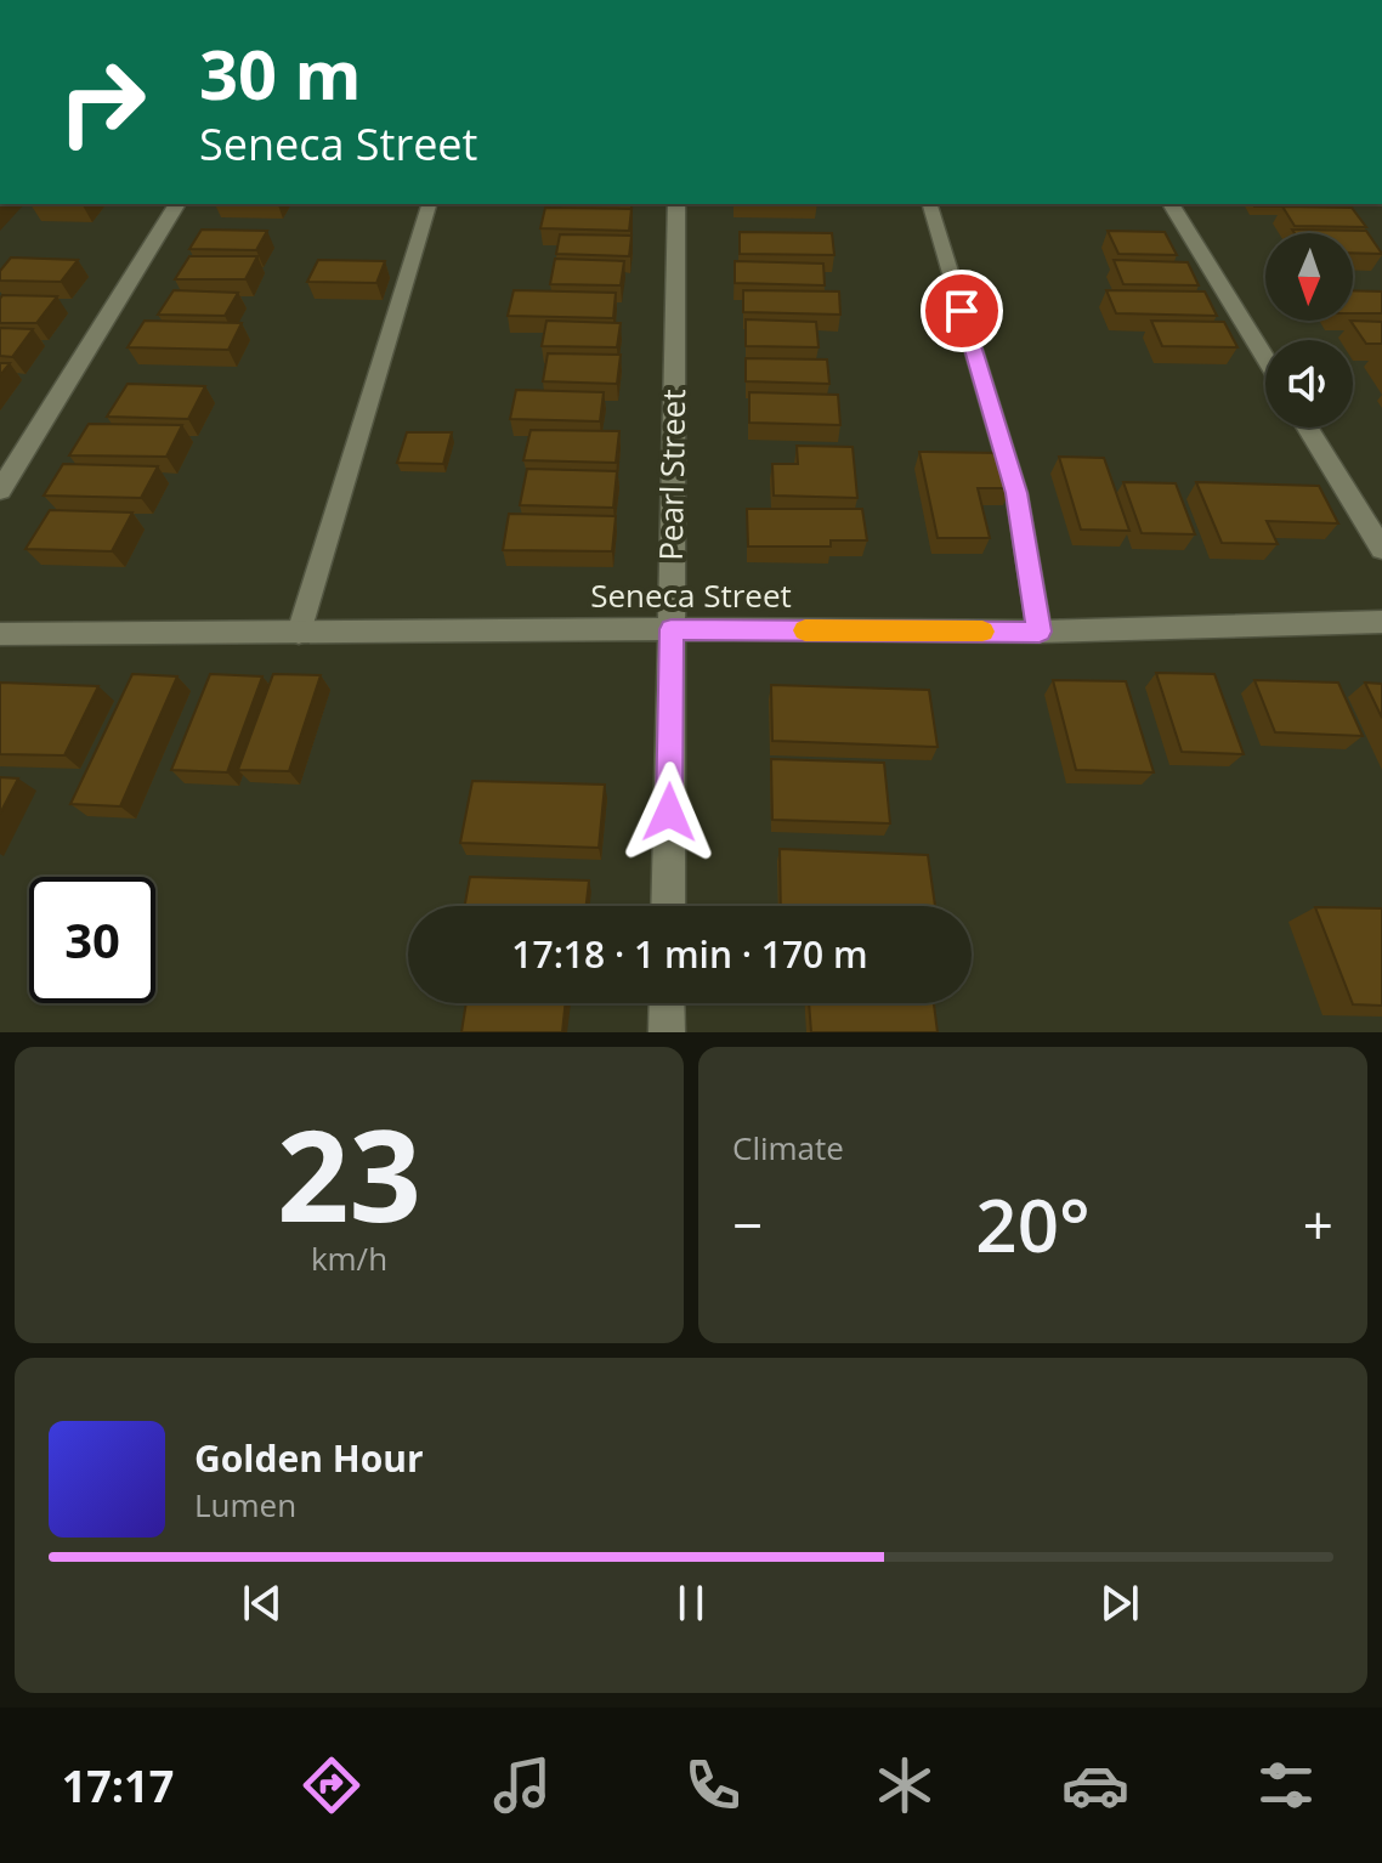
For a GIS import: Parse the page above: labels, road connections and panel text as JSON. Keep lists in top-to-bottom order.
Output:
{
  "streets": {
    "street": ["Pearl Street", "Seneca Street"]
  },
  "crossings": [
    ["Pearl Street", "Seneca Street"]
  ],
  "north": "bottom",
  "page": {
    "turn": ["30 m", "Seneca Street"],
    "limit": "30",
    "trip": "17:18 · 1 min · 170 m",
    "tile": [
      ["23", "km/h"],
      "Climate"
    ],
    "heat": ["−", "20°", "+"],
    "song": ["Golden Hour", "Lumen"],
    "tabs": "17:17"
  }
}
